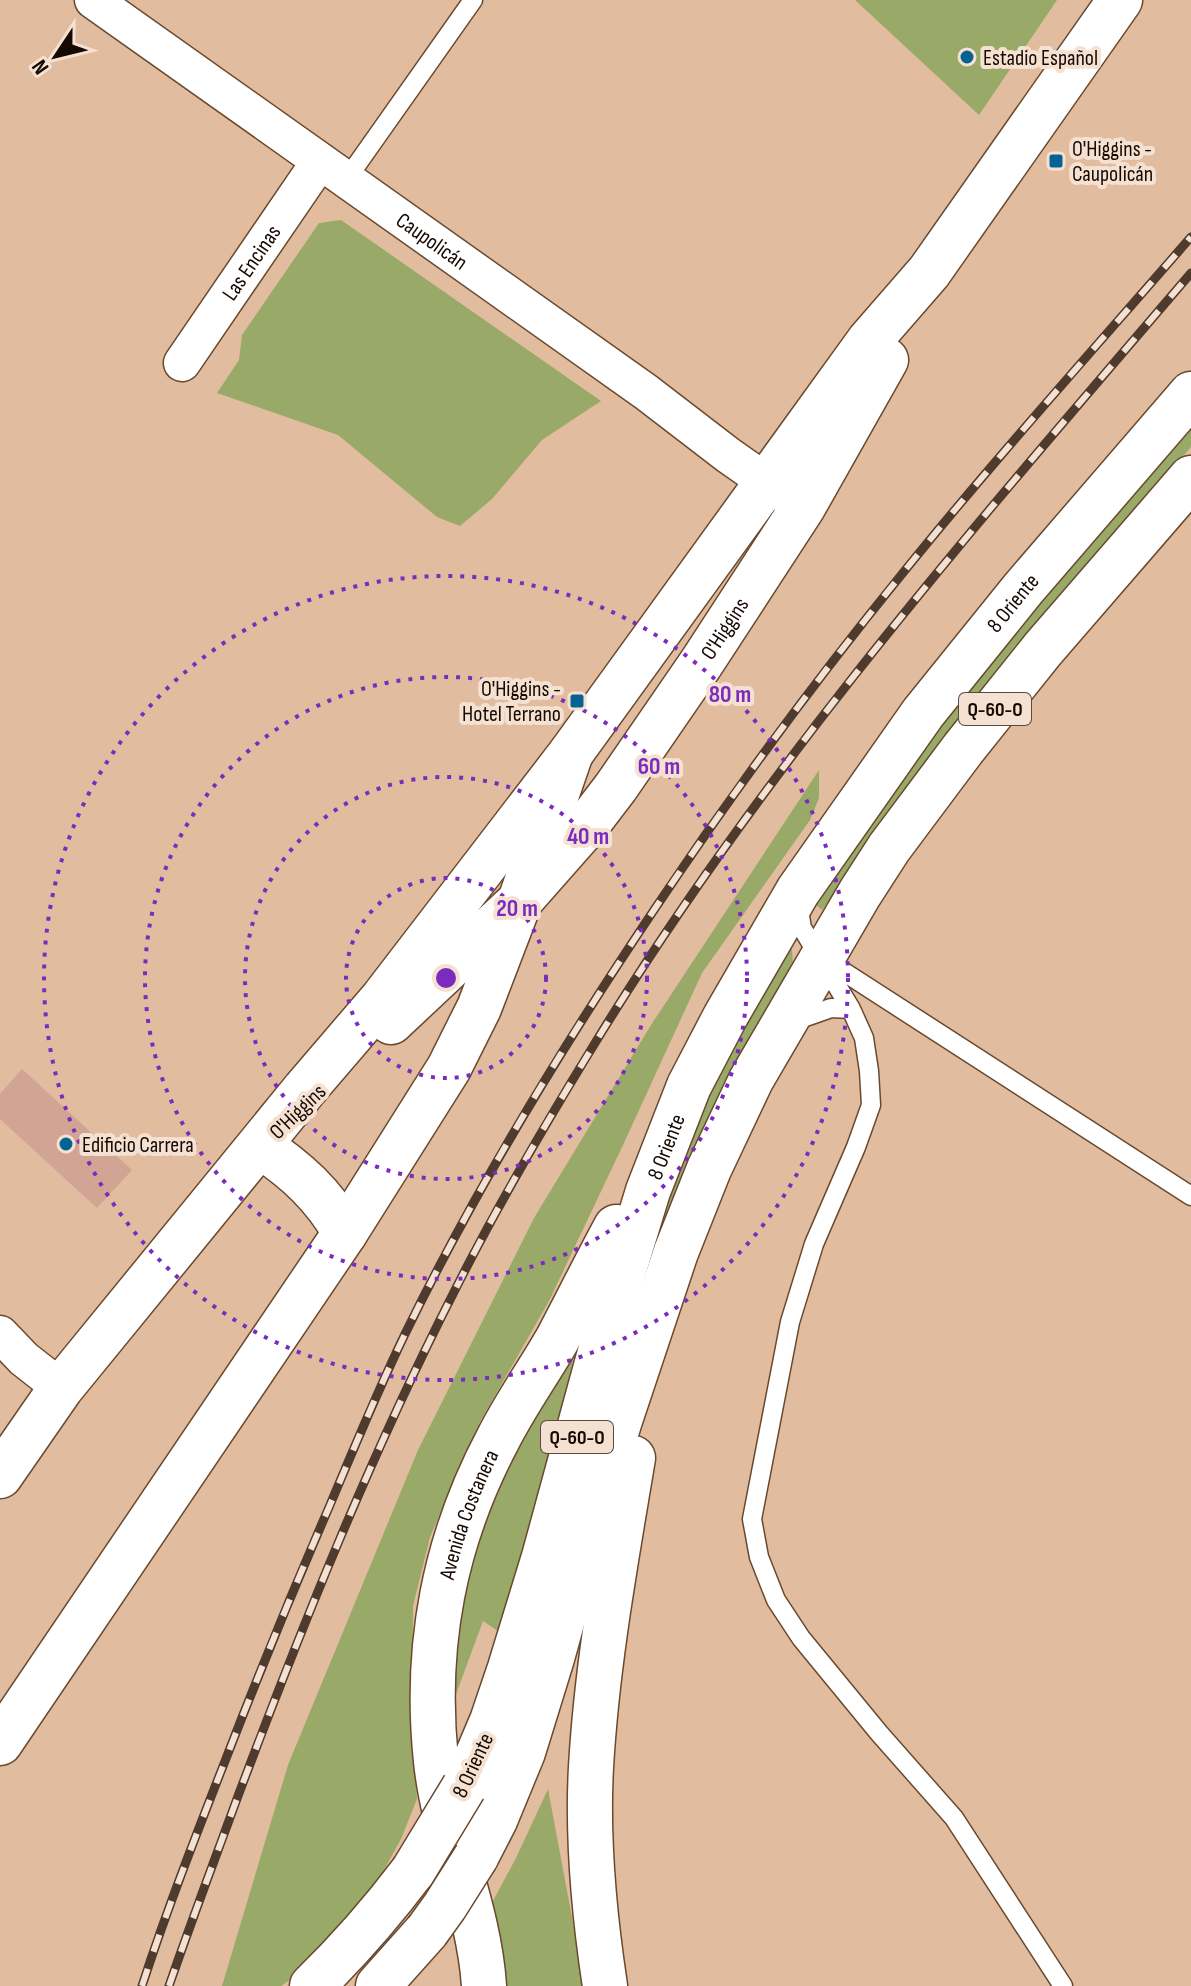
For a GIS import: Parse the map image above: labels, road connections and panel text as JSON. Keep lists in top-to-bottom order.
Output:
{
  "streets": {
    "main road": [
      "8 Oriente",
      "O'Higgins",
      "Q-60-O",
      "Avenida Costanera"
    ],
    "street": ["Caupolicán", "Las Encinas"]
  },
  "crossings": [
    ["Caupolicán", "Las Encinas"],
    ["Caupolicán", "O'Higgins"],
    ["8 Oriente", "Avenida Costanera"]
  ],
  "places": {
    "other": ["Estadio Español", "Edificio Carrera"],
    "transit": ["O'Higgins - Caupolicán", "O'Higgins - Hotel Terrano"]
  },
  "north": "bottom left",
  "rings": [
    "80 m",
    "60 m",
    "40 m",
    "20 m"
  ]
}
